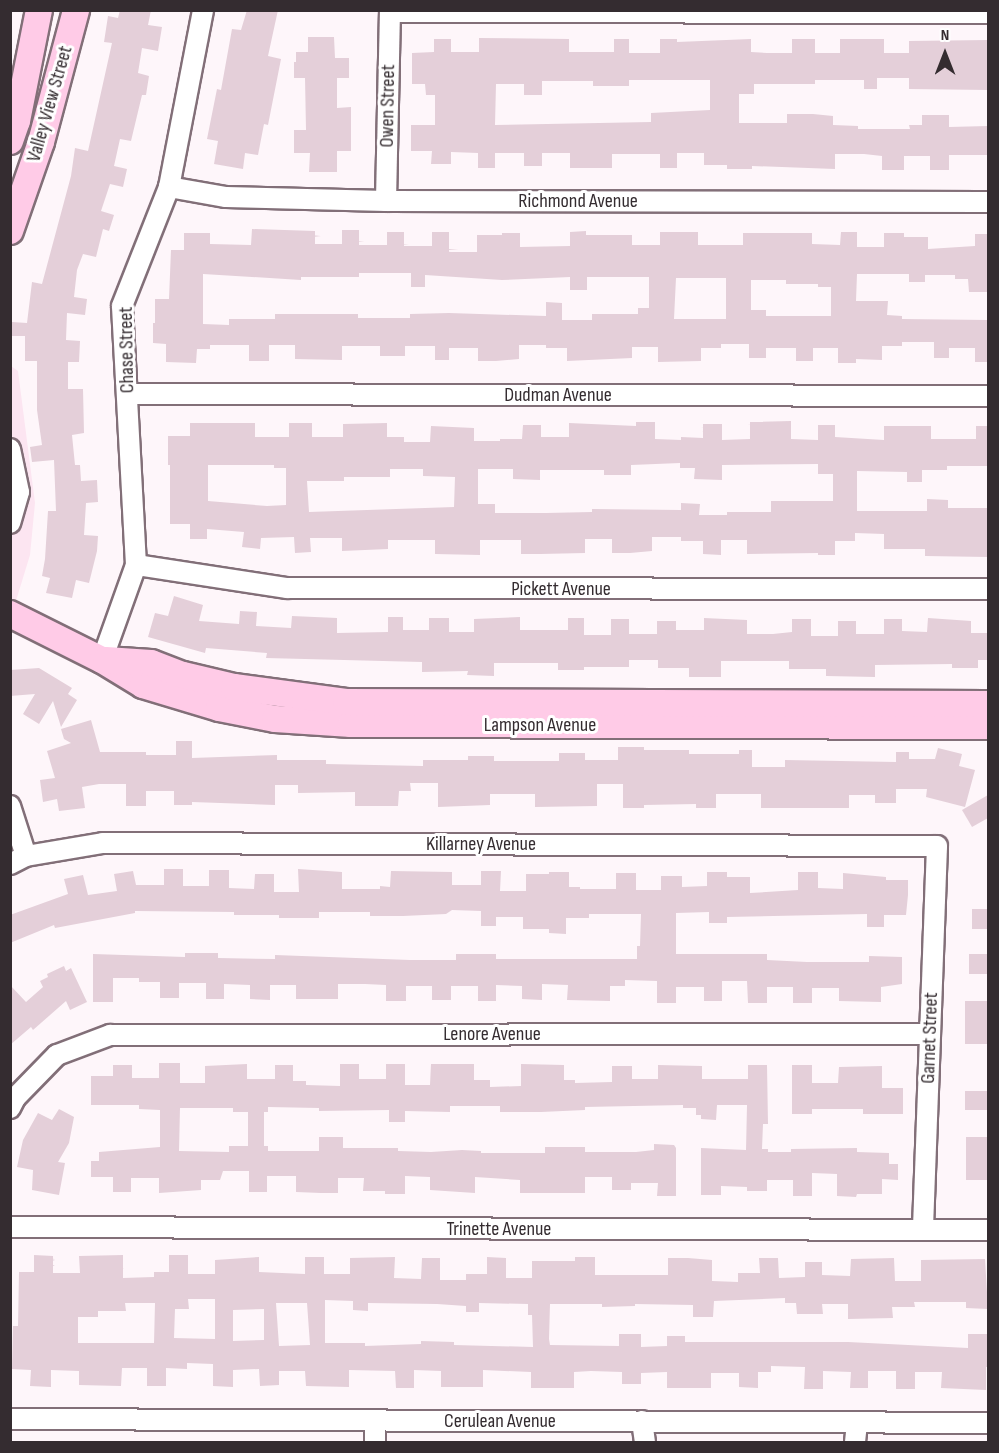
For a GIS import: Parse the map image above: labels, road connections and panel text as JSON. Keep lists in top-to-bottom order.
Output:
{
  "streets": {
    "main road": ["Valley View Street", "Lampson Avenue"],
    "street": [
      "Owen Street",
      "Richmond Avenue",
      "Chase Street",
      "Dudman Avenue",
      "Pickett Avenue",
      "Killarney Avenue",
      "Lenore Avenue",
      "Garnet Street",
      "Trinette Avenue",
      "Cerulean Avenue"
    ]
  },
  "crossings": [
    ["Owen Street", "Richmond Avenue"],
    ["Richmond Avenue", "Chase Street"],
    ["Chase Street", "Dudman Avenue"],
    ["Chase Street", "Pickett Avenue"],
    ["Chase Street", "Lampson Avenue"],
    ["Killarney Avenue", "Garnet Street"],
    ["Lenore Avenue", "Garnet Street"],
    ["Garnet Street", "Trinette Avenue"]
  ],
  "north": "top"
}
